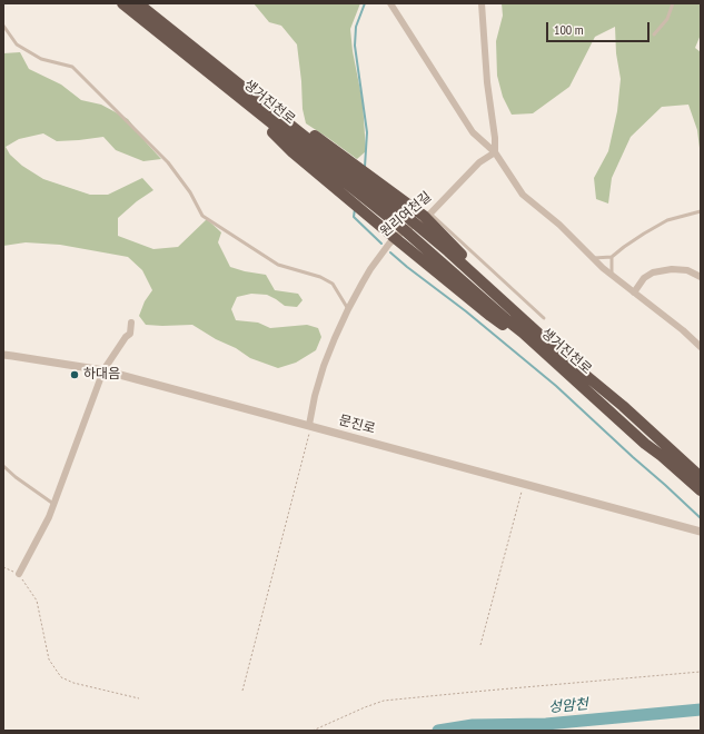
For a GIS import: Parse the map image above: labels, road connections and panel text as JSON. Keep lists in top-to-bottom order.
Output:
{
  "streets": {
    "highway": ["생거진천로"],
    "street": ["원리여천길", "문진로"]
  },
  "crossings": [
    ["원리여천길", "문진로"]
  ],
  "water": ["성암천"],
  "places": ["하대음"],
  "scale_bar": "100 m"
}
